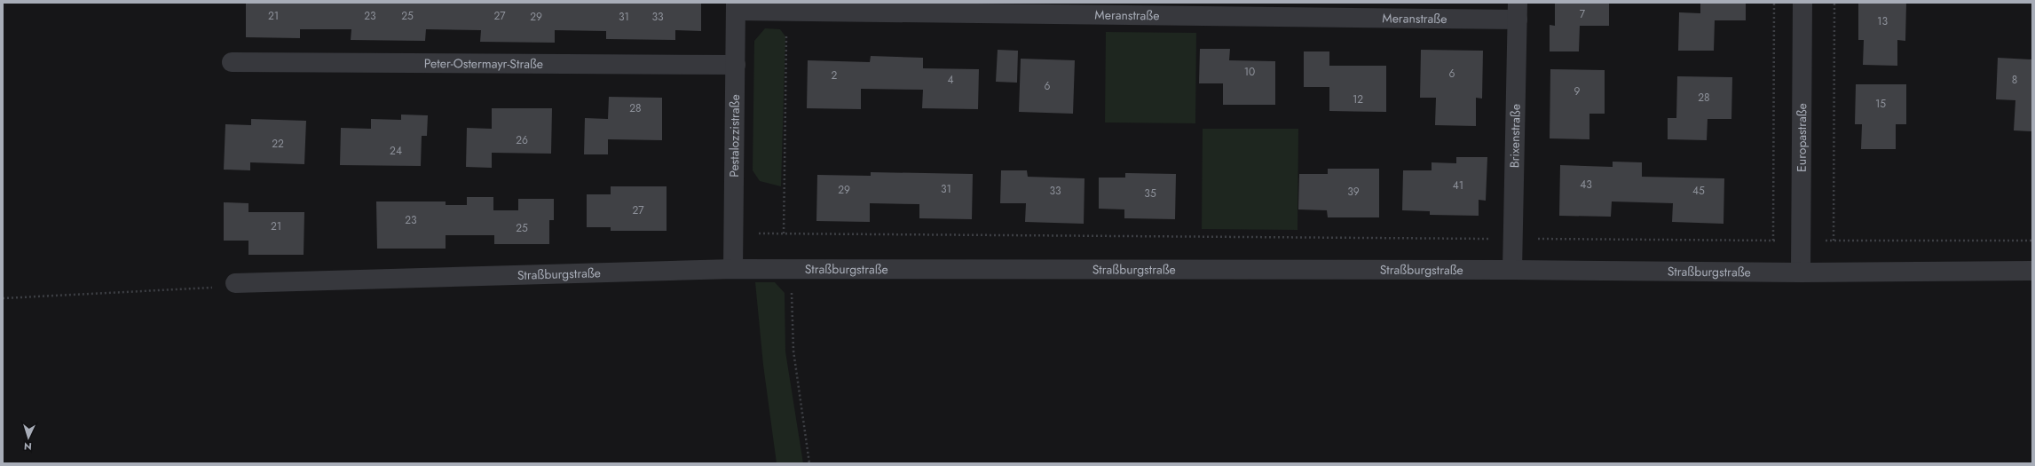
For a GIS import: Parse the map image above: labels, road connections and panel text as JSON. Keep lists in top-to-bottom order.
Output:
{
  "streets": {
    "street": [
      "Meranstraße",
      "Peter-Ostermayr-Straße",
      "Pestalozzistraße",
      "Brixenstraße",
      "Europastraße",
      "Straßburgstraße"
    ]
  },
  "crossings": [
    ["Meranstraße", "Pestalozzistraße"],
    ["Meranstraße", "Brixenstraße"],
    ["Peter-Ostermayr-Straße", "Pestalozzistraße"],
    ["Pestalozzistraße", "Straßburgstraße"],
    ["Brixenstraße", "Straßburgstraße"],
    ["Europastraße", "Straßburgstraße"]
  ],
  "house_numbers": [
    "7",
    "21",
    "23",
    "25",
    "27",
    "29",
    "31",
    "33",
    "13",
    "10",
    "6",
    "2",
    "4",
    "8",
    "6",
    "9",
    "28",
    "12",
    "15",
    "28",
    "26",
    "22",
    "24",
    "43",
    "41",
    "31",
    "29",
    "33",
    "45",
    "39",
    "35",
    "27",
    "23",
    "21",
    "25"
  ],
  "north": "bottom"
}
